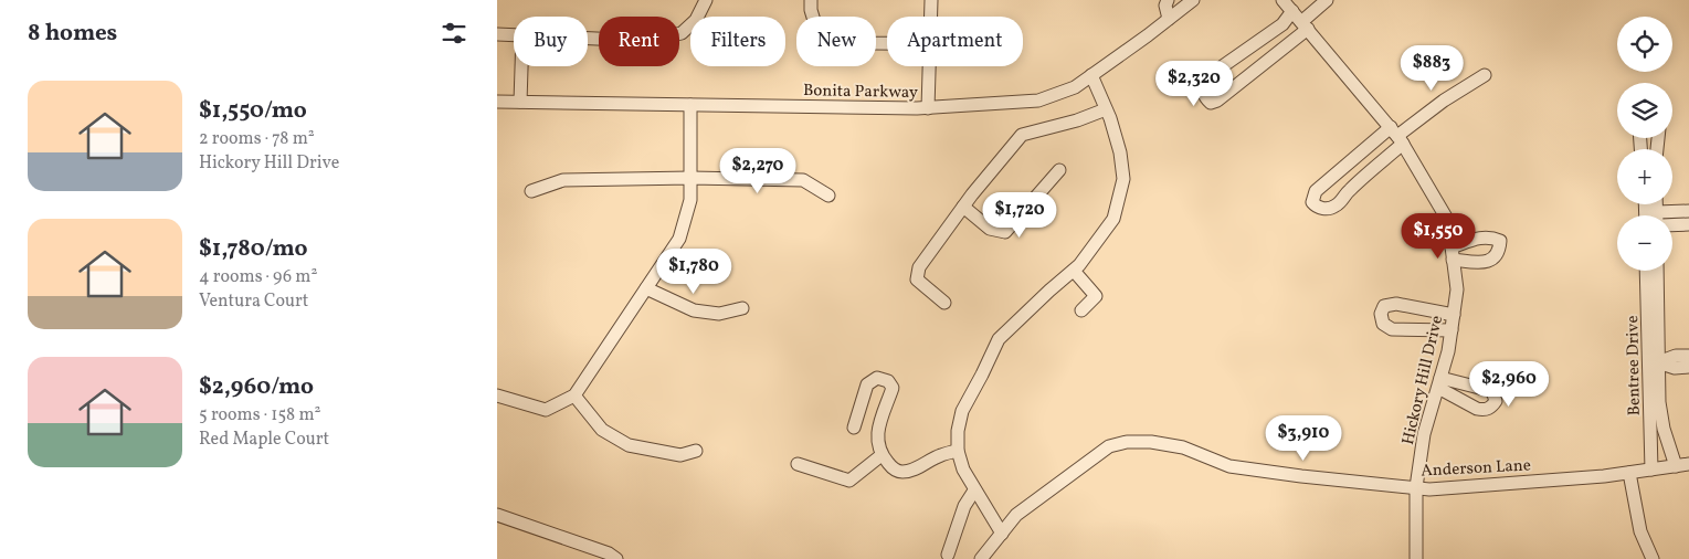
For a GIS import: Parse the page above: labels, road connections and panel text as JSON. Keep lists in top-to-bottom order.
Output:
{
  "streets": {
    "street": [
      "Bonita Parkway",
      "Bentree Drive",
      "Hickory Hill Drive",
      "Anderson Lane"
    ]
  },
  "crossings": [
    ["Bentree Drive", "Anderson Lane"],
    ["Hickory Hill Drive", "Anderson Lane"]
  ],
  "page": {
    "heading": "8 homes",
    "map_buttons": ["+", "−"],
    "chip": [
      "Buy",
      "Rent",
      "Filters",
      "New",
      "Apartment"
    ],
    "price": [
      "$883",
      "$2,320",
      "$2,270",
      "$1,720",
      "$1,550",
      "$1,780",
      "$2,960",
      "$3,910"
    ],
    "list": [
      {
        "name": "$1,550/mo",
        "note": "2 rooms · 78 m² · Hickory Hill Drive"
      },
      {
        "name": "$1,780/mo",
        "note": "4 rooms · 96 m² · Ventura Court"
      },
      {
        "name": "$2,960/mo",
        "note": "5 rooms · 158 m² · Red Maple Court"
      }
    ]
  }
}
